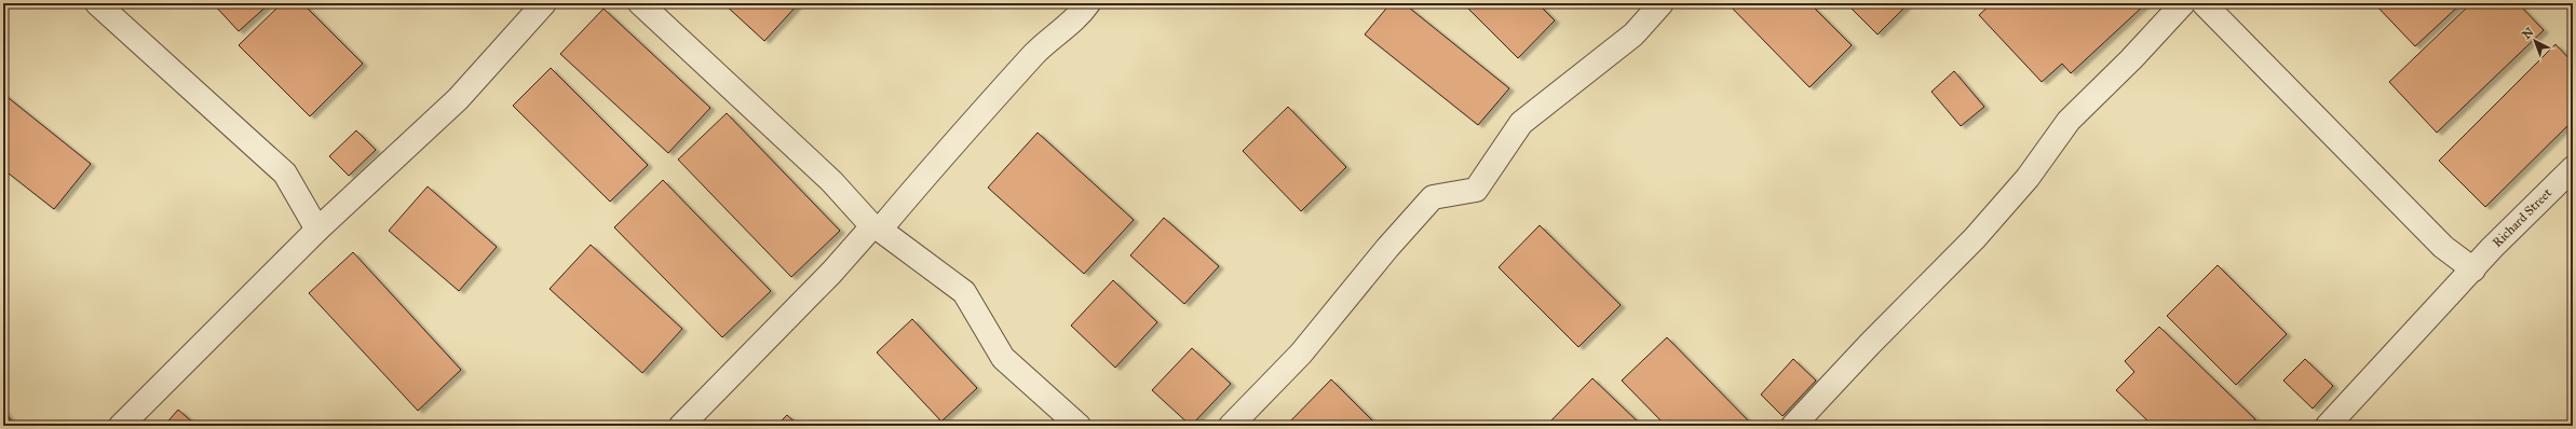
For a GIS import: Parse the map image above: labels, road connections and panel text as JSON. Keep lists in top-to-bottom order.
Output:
{
  "streets": {
    "street": ["Richard Street"]
  },
  "north": "top left"
}
